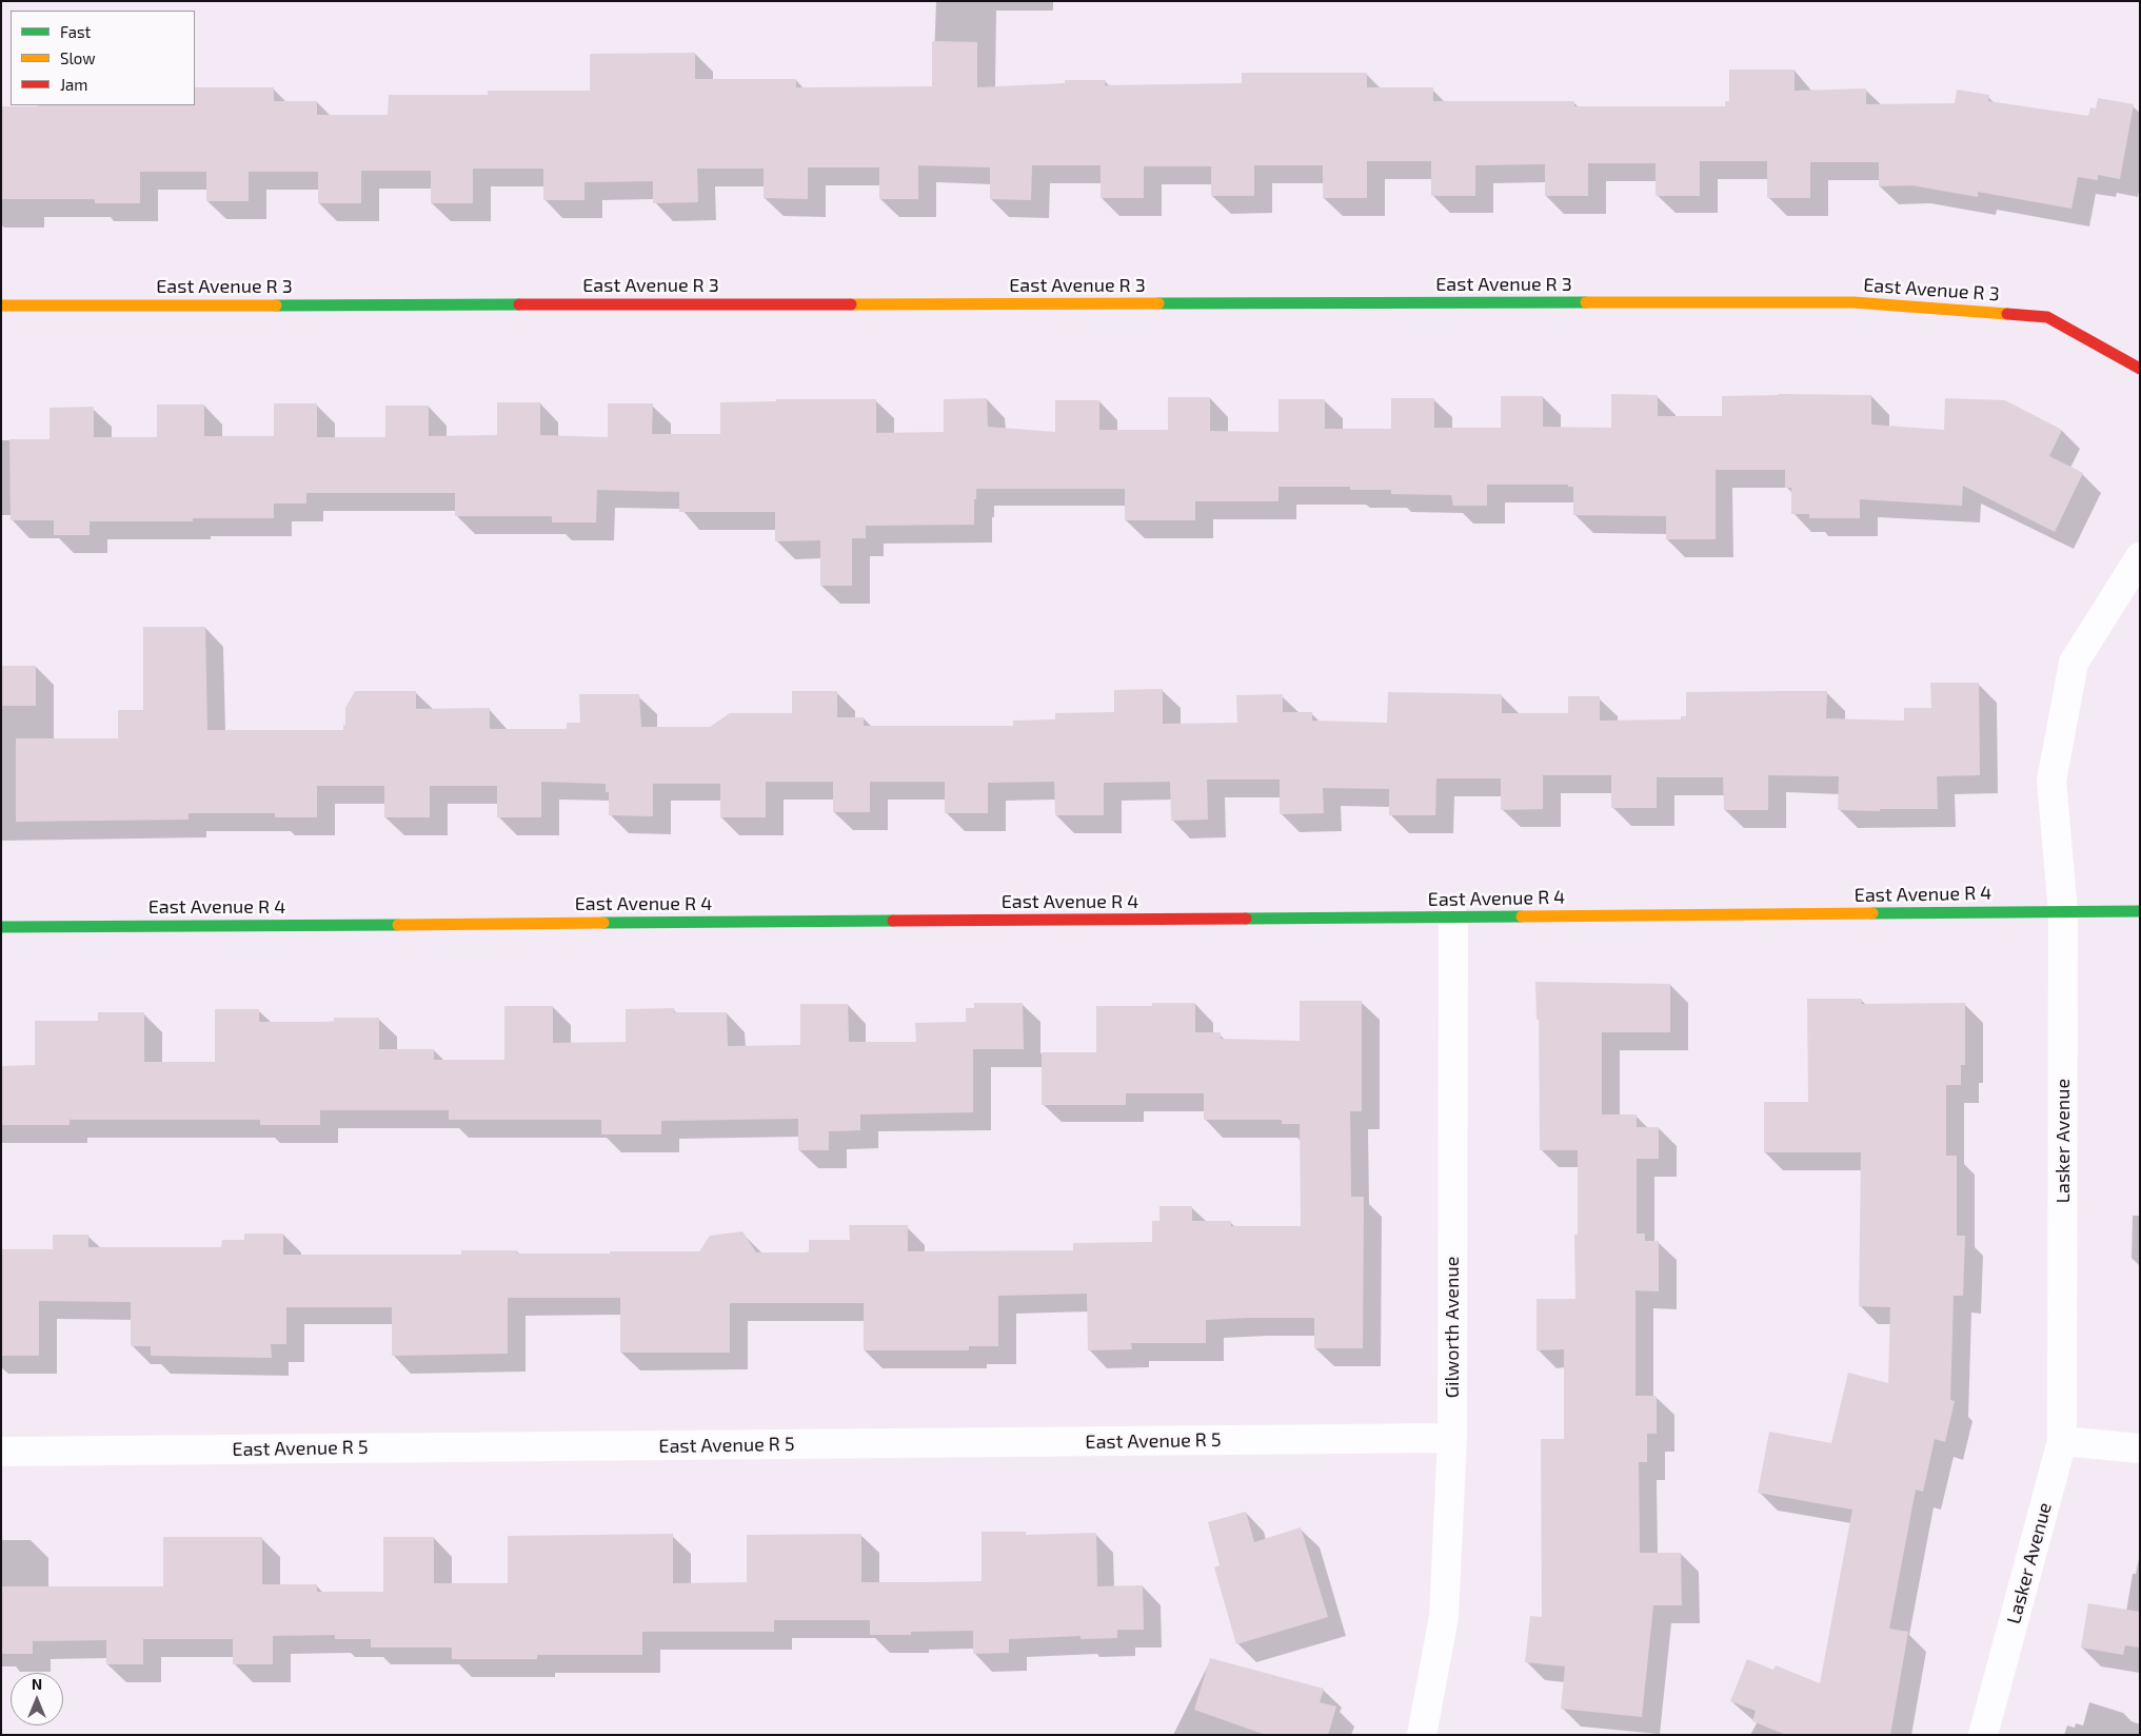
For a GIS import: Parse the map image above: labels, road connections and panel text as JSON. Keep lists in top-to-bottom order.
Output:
{
  "streets": {
    "street": [
      "East Avenue R 3",
      "East Avenue R 4",
      "Lasker Avenue",
      "Gilworth Avenue",
      "East Avenue R 5"
    ]
  },
  "crossings": [
    ["East Avenue R 4", "Lasker Avenue"],
    ["East Avenue R 4", "Gilworth Avenue"],
    ["Gilworth Avenue", "East Avenue R 5"]
  ],
  "legend": ["Fast", "Slow", "Jam"],
  "north": "top"
}
